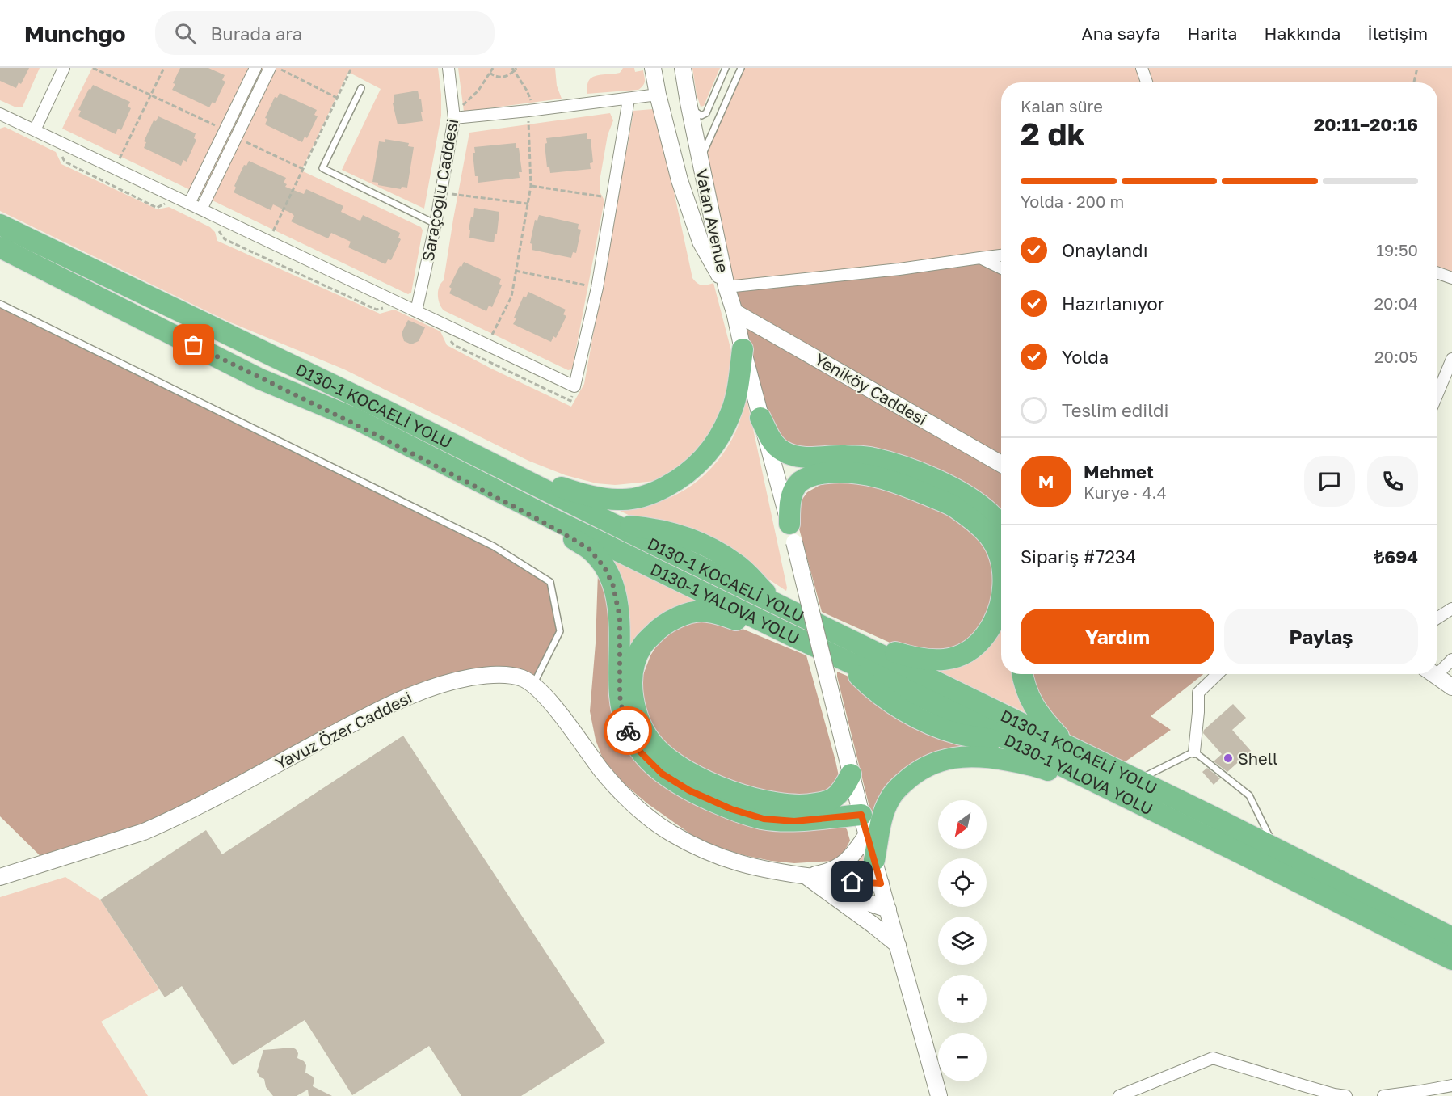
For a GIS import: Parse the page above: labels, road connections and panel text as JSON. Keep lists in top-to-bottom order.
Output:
{
  "streets": {
    "highway": ["D130-1 KOCAELİ YOLU", "D130-1 YALOVA YOLU"],
    "street": [
      "Saraçoğlu Caddesi",
      "Vatan Avenue",
      "Yeniköy Caddesi",
      "Yavuz Özer Caddesi"
    ]
  },
  "places": ["Shell"],
  "north": "bottom left",
  "page": {
    "header": "Munchgo",
    "search": "Burada ara",
    "nav": [
      "Ana sayfa",
      "Harita",
      "Hakkında",
      "İletişim"
    ],
    "heading": ["2 dk", "Kalan süre", "20:11–20:16"],
    "panel": [
      "Mehmet",
      "Kurye · 4.4",
      "Sipariş #7234",
      "₺694"
    ],
    "bar": "Yolda · 200 m",
    "list": [
      ["Onaylandı", "19:50"],
      ["Hazırlanıyor", "20:04"],
      ["Yolda", "20:05"],
      "Teslim edildi"
    ],
    "round": "M",
    "buttons": ["Yardım", "Paylaş"],
    "map_buttons": ["+", "−"]
  }
}
